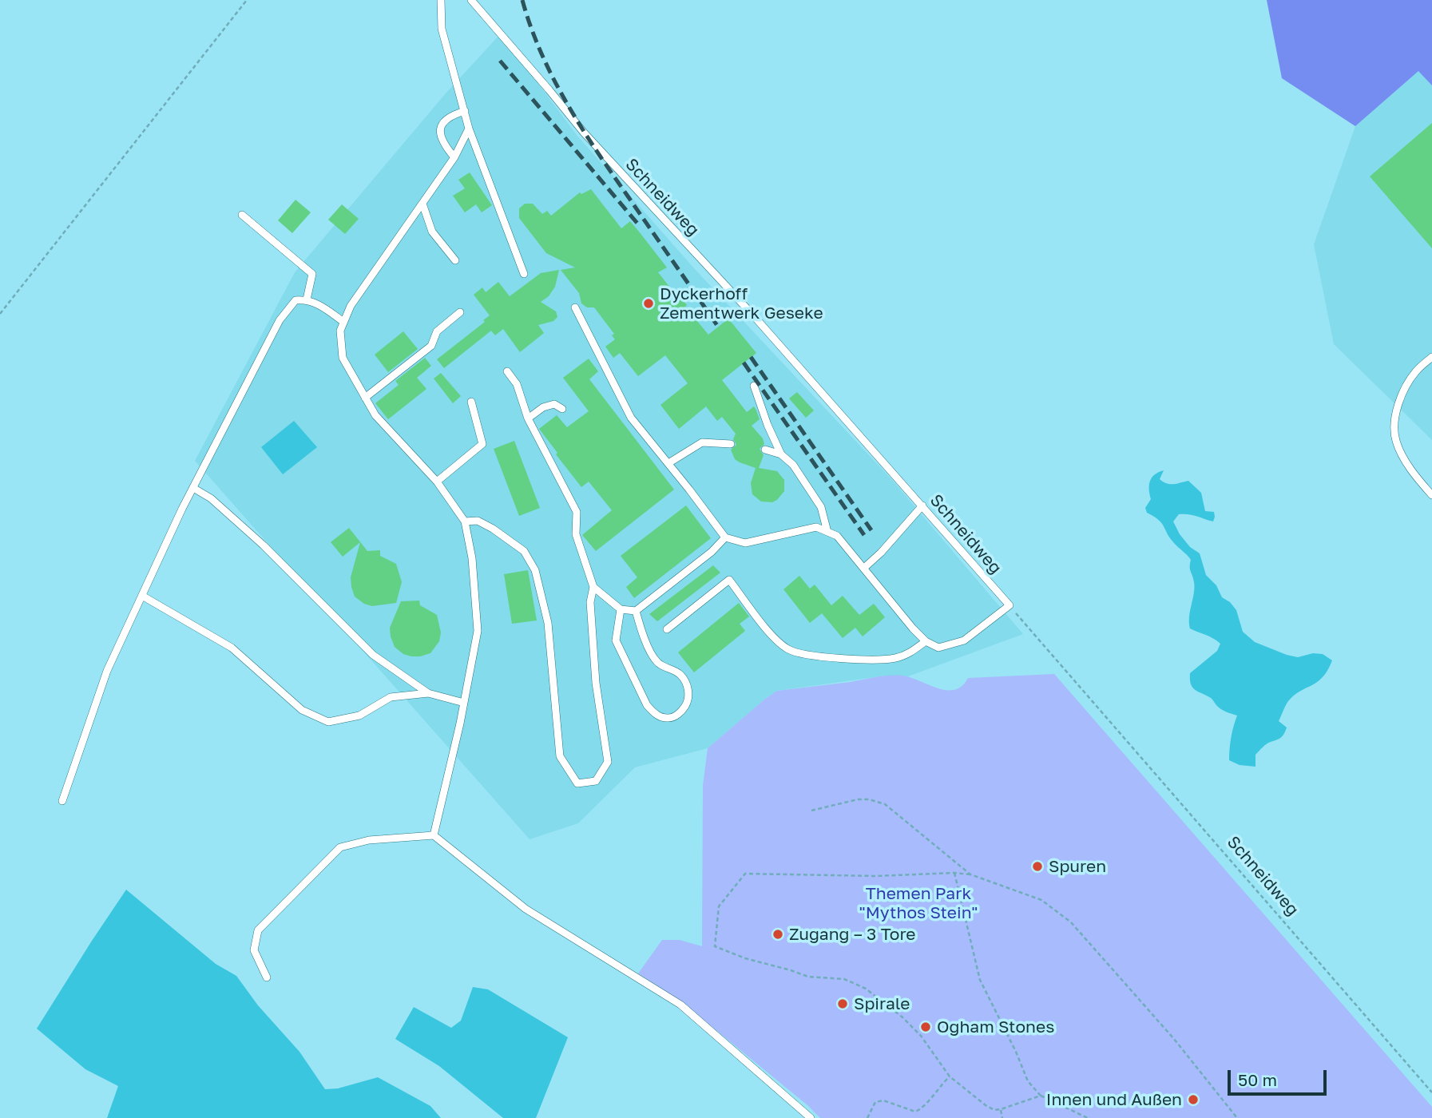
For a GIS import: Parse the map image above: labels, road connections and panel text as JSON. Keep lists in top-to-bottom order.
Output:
{
  "streets": {
    "lane": ["Schneidweg"]
  },
  "parks": ["Themen Park \"Mythos Stein\""],
  "places": [
    "Dyckerhoff Zementwerk Geseke",
    "Spuren",
    "Zugang – 3 Tore",
    "Spirale",
    "Ogham Stones",
    "Innen und Außen"
  ],
  "scale_bar": "50 m"
}
